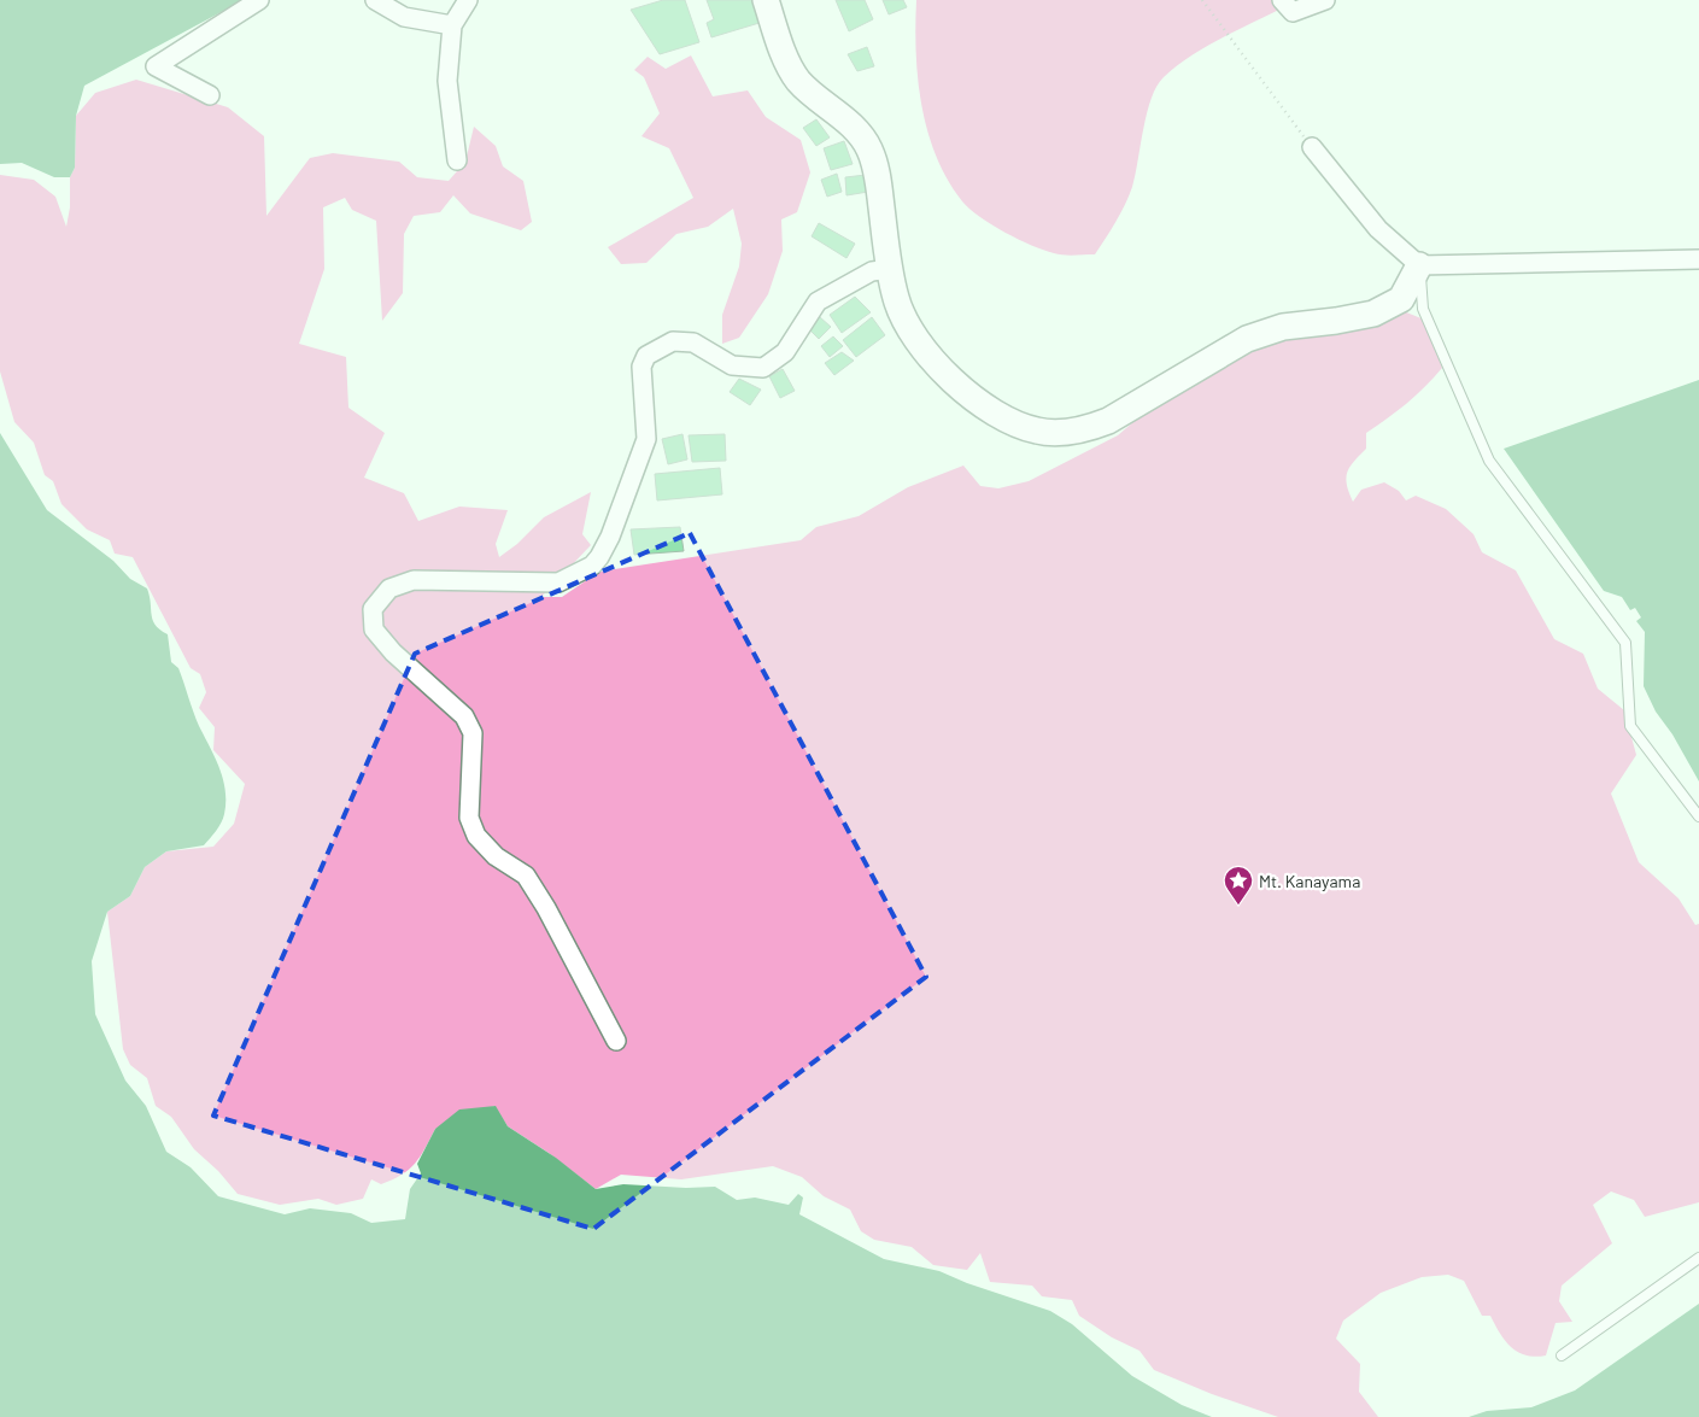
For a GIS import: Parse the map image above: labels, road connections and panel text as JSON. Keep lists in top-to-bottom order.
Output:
{
  "places": {
    "place": ["Mt. Kanayama"]
  }
}
